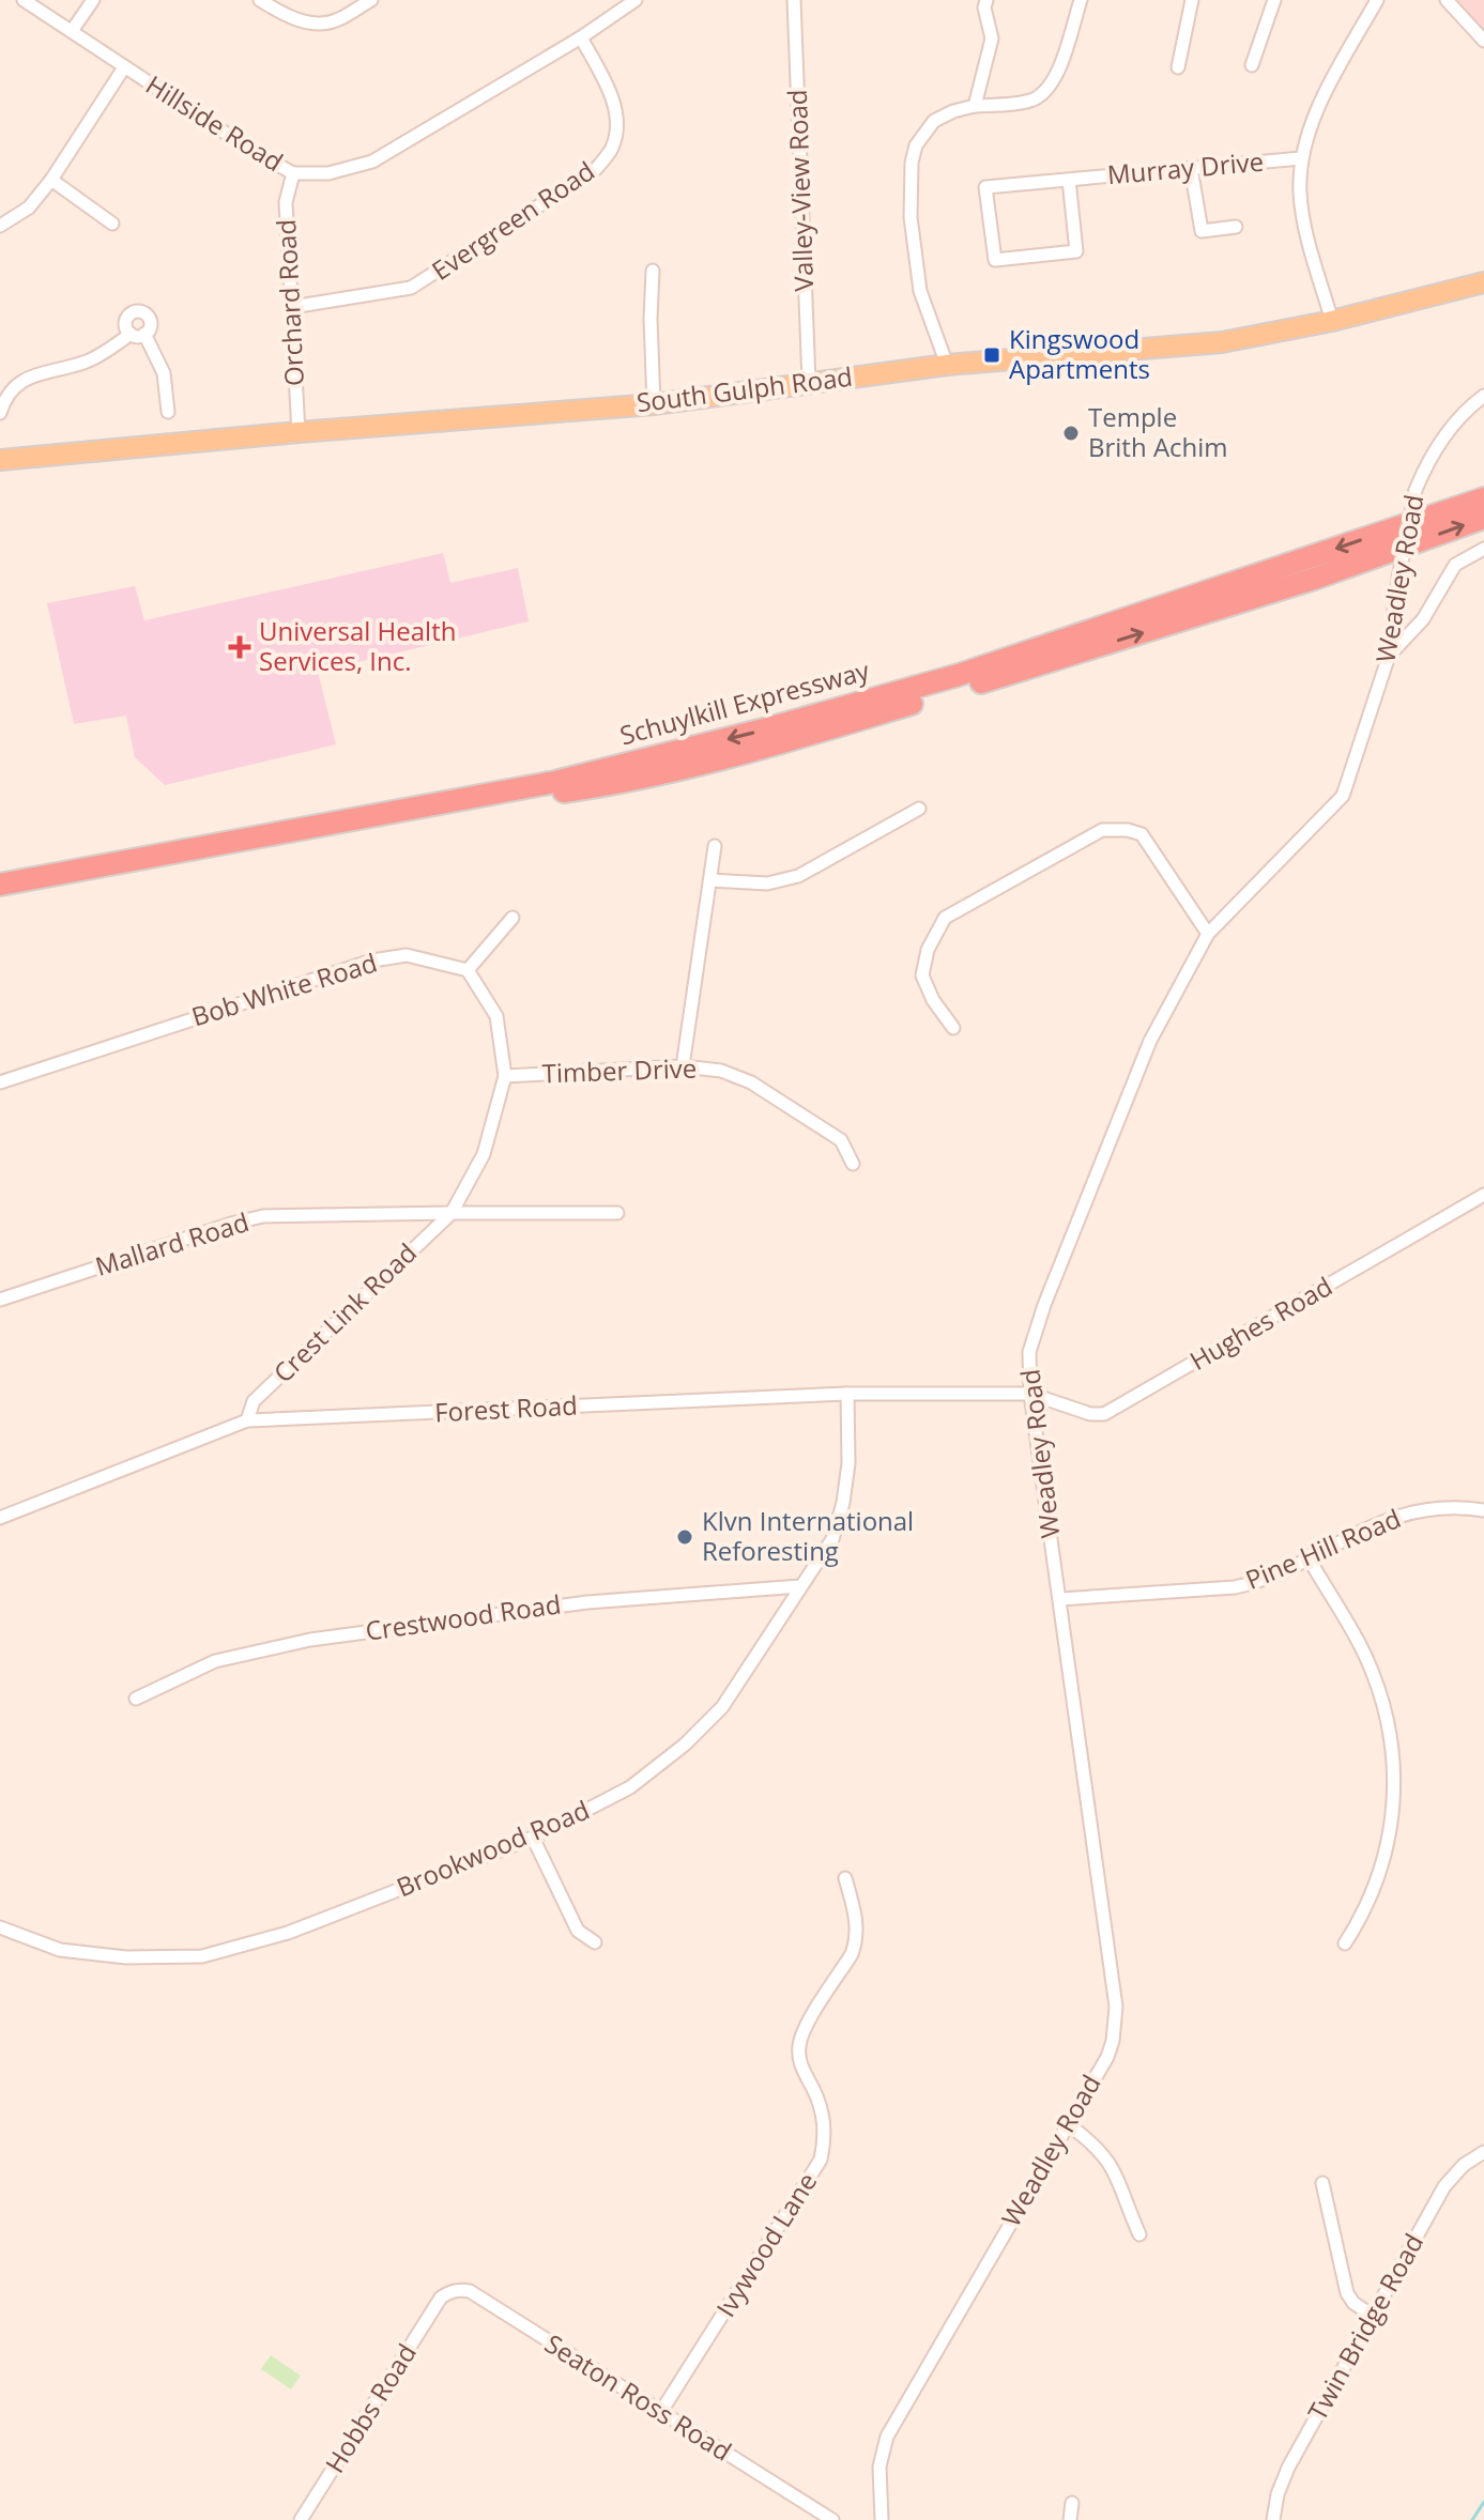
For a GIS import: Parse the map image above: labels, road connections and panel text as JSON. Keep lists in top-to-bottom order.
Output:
{
  "streets": {
    "highway": ["Schuylkill Expressway"],
    "main road": ["South Gulph Road"],
    "street": [
      "Hillside Road",
      "Murray Drive",
      "Valley-View Road",
      "Evergreen Road",
      "Orchard Road",
      "Weadley Road",
      "Bob White Road",
      "Timber Drive",
      "Mallard Road",
      "Crest Link Road",
      "Hughes Road",
      "Forest Road",
      "Pine Hill Road",
      "Crestwood Road",
      "Brookwood Road",
      "Ivywood Lane",
      "Twin Bridge Road",
      "Seaton Ross Road",
      "Hobbs Road"
    ]
  },
  "crossings": [
    ["Hillside Road", "Evergreen Road"],
    ["Hillside Road", "Orchard Road"],
    ["Valley-View Road", "South Gulph Road"],
    ["Evergreen Road", "Orchard Road"],
    ["Orchard Road", "South Gulph Road"],
    ["Weadley Road", "Hughes Road"],
    ["Weadley Road", "Forest Road"],
    ["Weadley Road", "Pine Hill Road"],
    ["Mallard Road", "Crest Link Road"],
    ["Crest Link Road", "Forest Road"],
    ["Hughes Road", "Forest Road"],
    ["Forest Road", "Brookwood Road"],
    ["Crestwood Road", "Brookwood Road"],
    ["Ivywood Lane", "Seaton Ross Road"],
    ["Seaton Ross Road", "Hobbs Road"]
  ],
  "places": {
    "transit": ["Kingswood Apartments"],
    "other": ["Temple Brith Achim", "Klvn International Reforesting"],
    "health": ["Universal Health Services, Inc."]
  }
}
